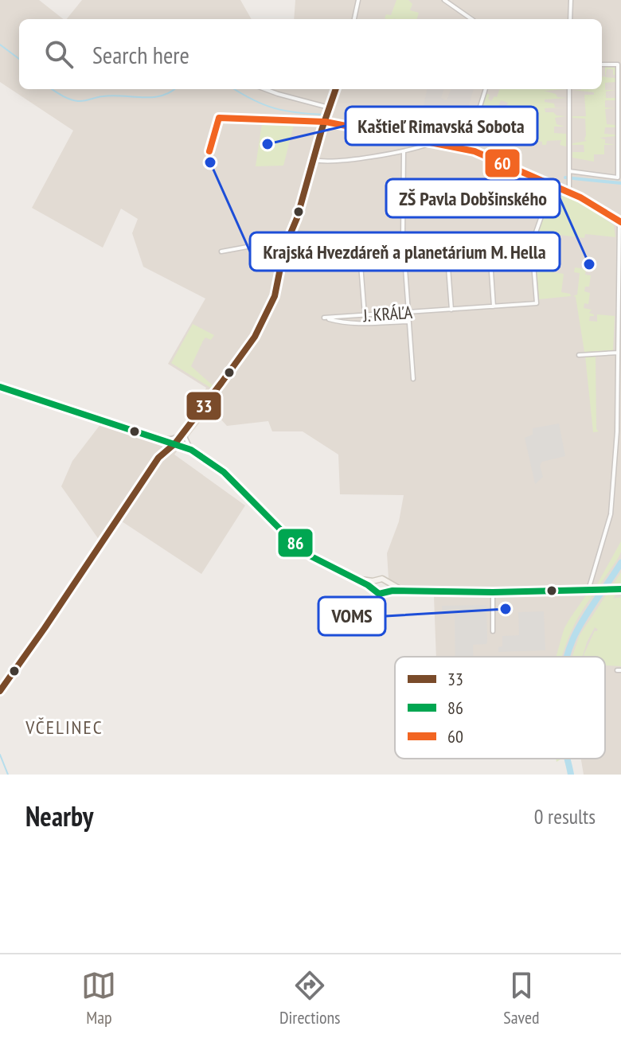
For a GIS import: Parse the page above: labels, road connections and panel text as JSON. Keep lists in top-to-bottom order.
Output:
{
  "streets": {
    "street": ["J. KRÁĽA"]
  },
  "districts": ["VČELINEC"],
  "places": [
    "Kaštieľ Rimavská Sobota",
    "Krajská Hvezdáreň a planetárium M. Hella",
    "ZŠ Pavla Dobšinského",
    "VOMS"
  ],
  "lines": ["transit line 33", "transit line 60", "transit line 86"],
  "legend": ["33", "86", "60"],
  "page": {
    "search": "Search here",
    "heading": ["Nearby", "0 results"],
    "nav": ["Map", "Directions", "Saved"]
  }
}
